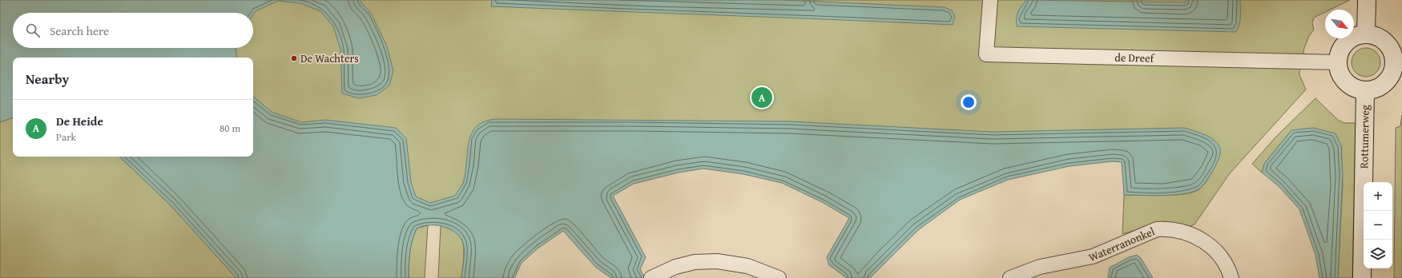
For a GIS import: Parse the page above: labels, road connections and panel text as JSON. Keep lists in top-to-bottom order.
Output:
{
  "streets": {
    "main road": ["Rottumerweg"],
    "street": ["de Dreef", "Waterranonkel"]
  },
  "crossings": [
    ["de Dreef", "Rottumerweg"]
  ],
  "places": ["De Wachters"],
  "north": "bottom right",
  "page": {
    "search": "Search here",
    "heading": "Nearby",
    "pins": "A",
    "list": [
      {
        "mark": "A",
        "name": "De Heide",
        "note": "Park",
        "value": "80 m"
      }
    ],
    "map_buttons": ["+", "−"]
  }
}
